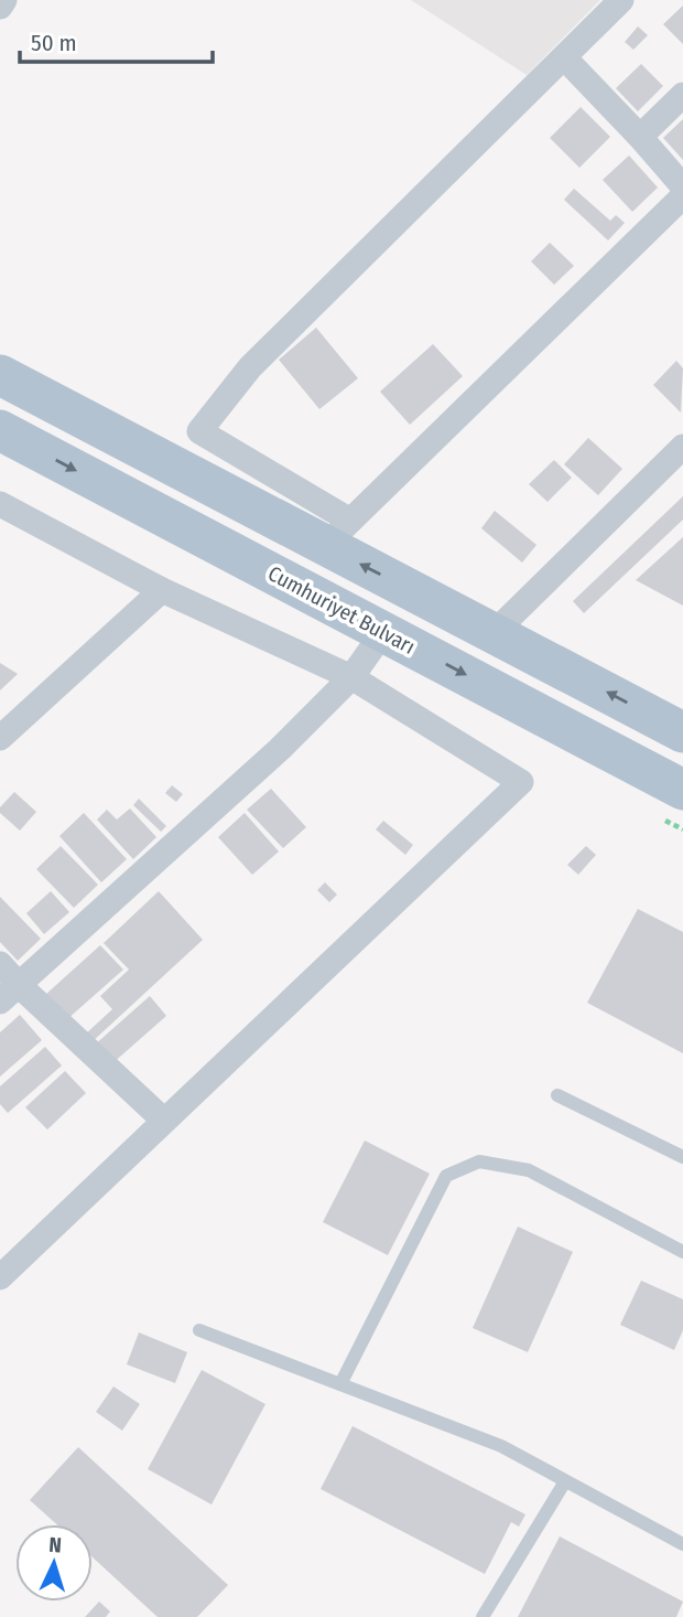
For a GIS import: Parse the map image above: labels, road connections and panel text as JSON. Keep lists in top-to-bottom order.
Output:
{
  "streets": {
    "main road": ["Cumhuriyet Bulvarı"]
  },
  "scale_bar": "50 m",
  "north": "top"
}
